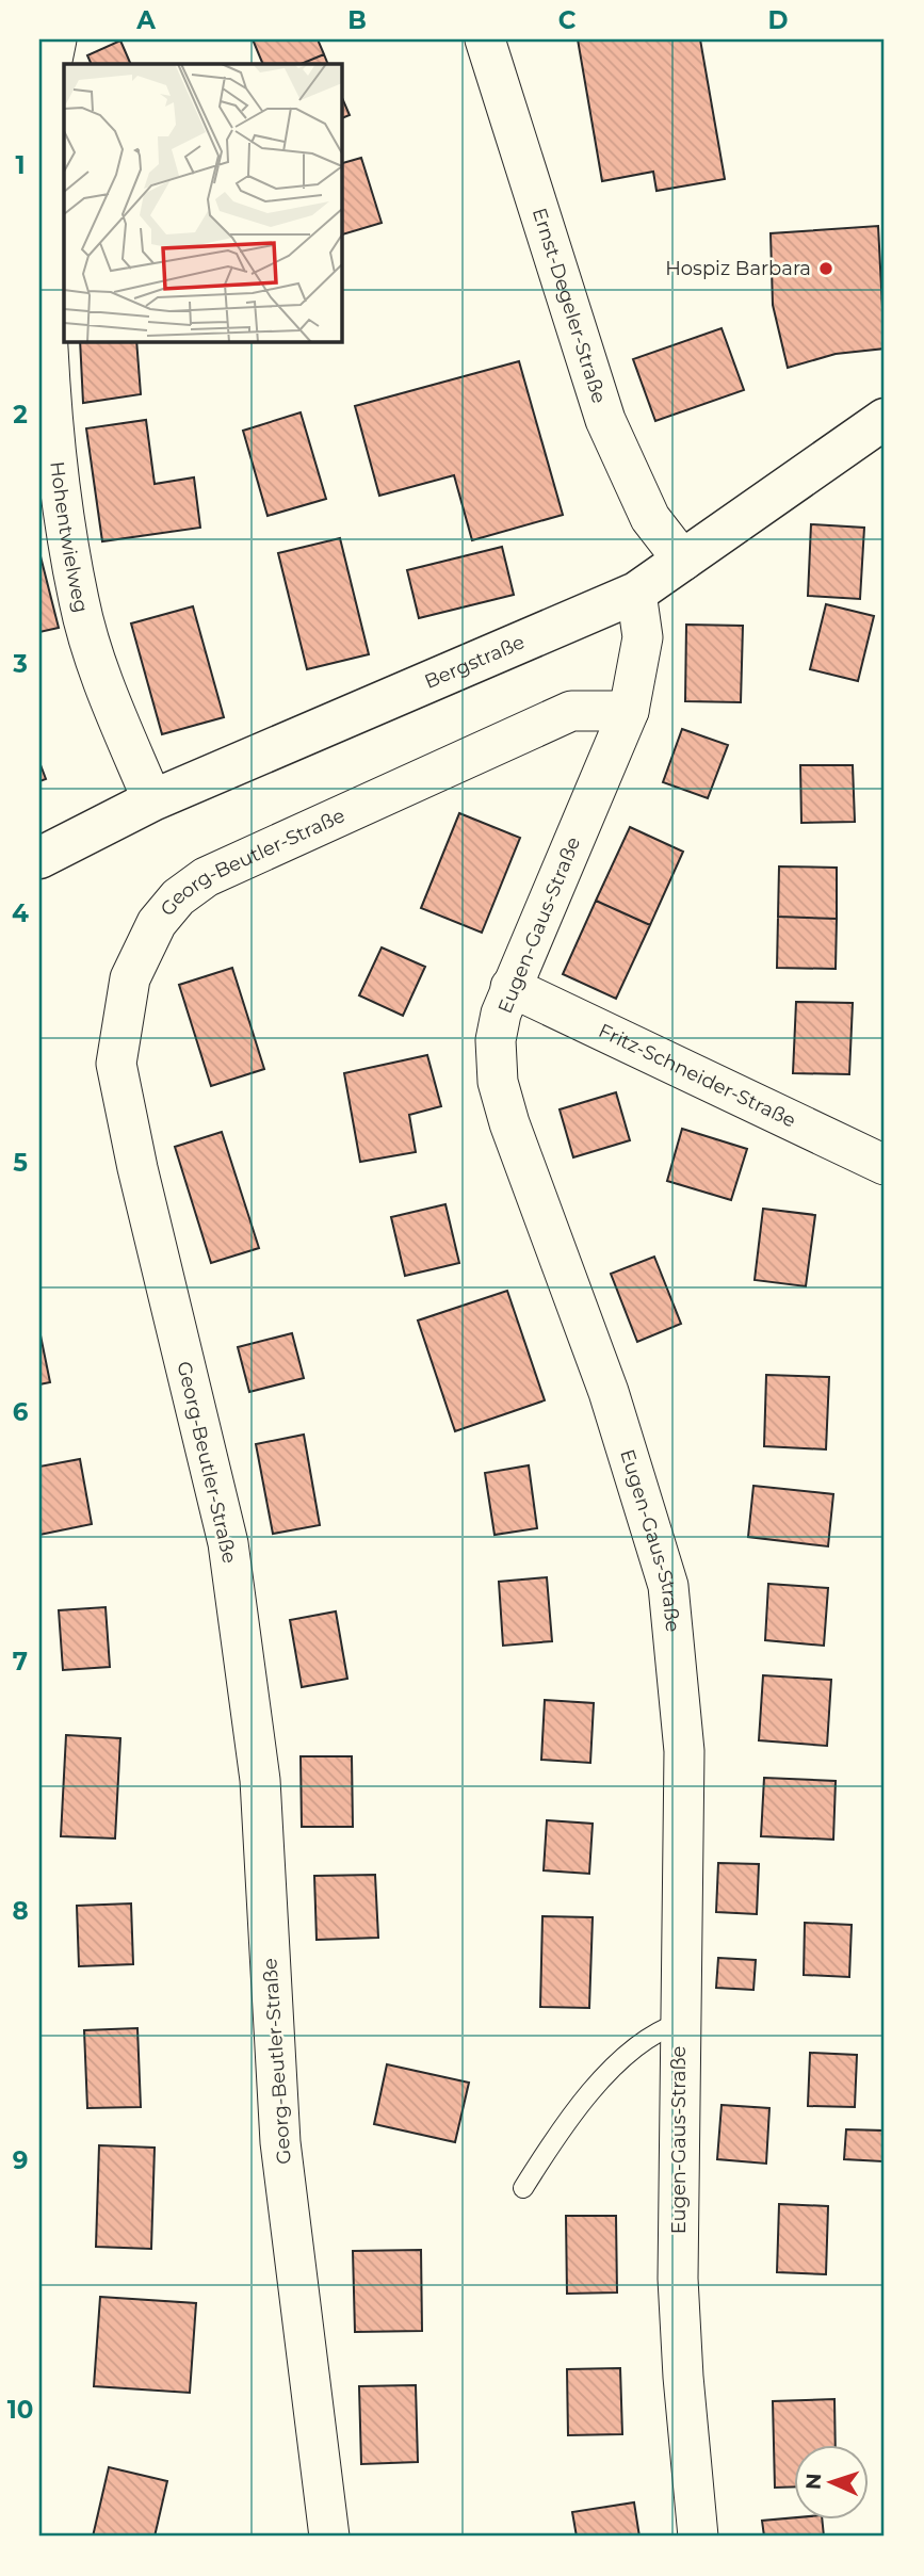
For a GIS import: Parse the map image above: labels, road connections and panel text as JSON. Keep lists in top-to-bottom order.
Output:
{
  "streets": {
    "street": [
      "Ernst-Degeler-Straße",
      "Hohentwielweg",
      "Bergstraße",
      "Georg-Beutler-Straße",
      "Eugen-Gaus-Straße",
      "Fritz-Schneider-Straße"
    ]
  },
  "crossings": [
    ["Ernst-Degeler-Straße", "Bergstraße"],
    ["Hohentwielweg", "Bergstraße"],
    ["Bergstraße", "Eugen-Gaus-Straße"],
    ["Georg-Beutler-Straße", "Eugen-Gaus-Straße"],
    ["Eugen-Gaus-Straße", "Fritz-Schneider-Straße"]
  ],
  "places": ["Hospiz Barbara"],
  "north": "left",
  "grid": {
    "columns": [
      "A",
      "B",
      "C",
      "D"
    ],
    "rows": [
      "1",
      "2",
      "3",
      "4",
      "5",
      "6",
      "7",
      "8",
      "9",
      "10"
    ]
  }
}
